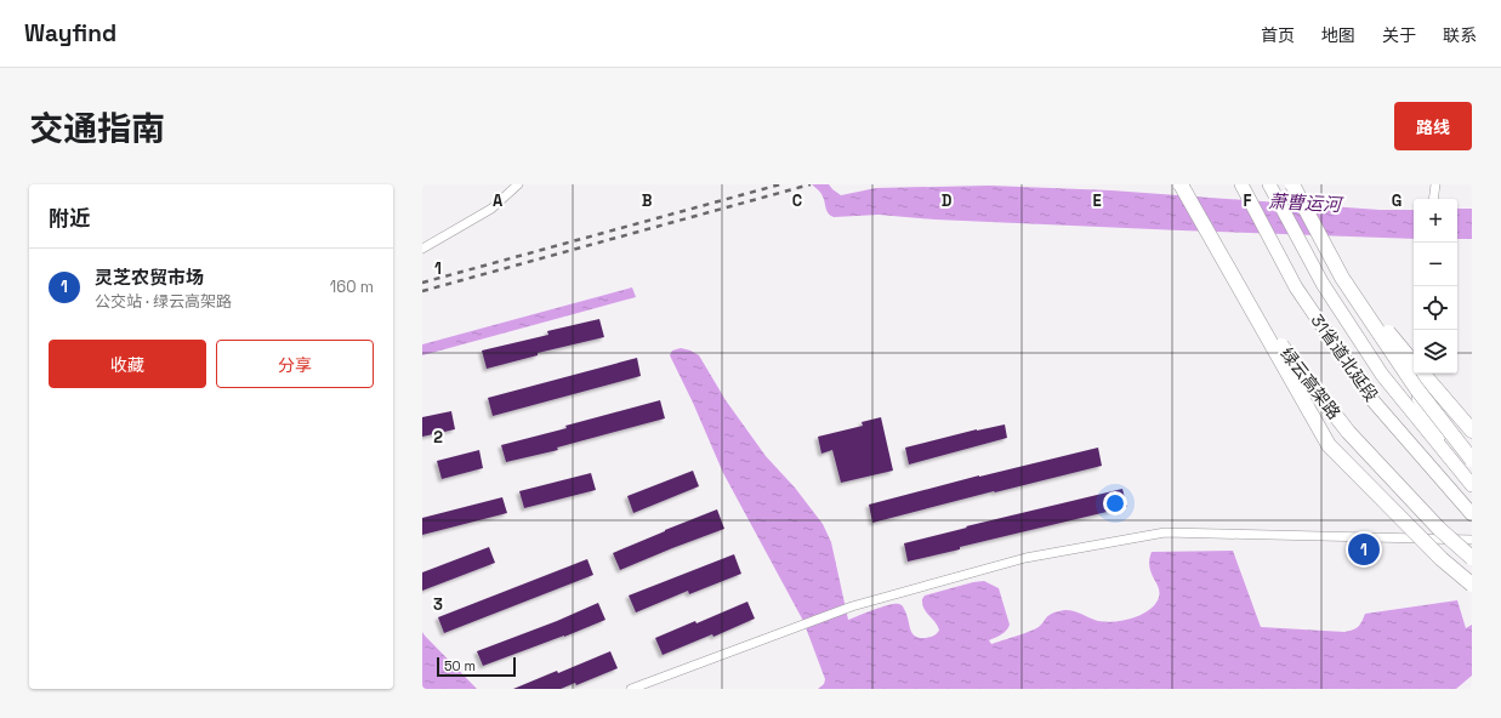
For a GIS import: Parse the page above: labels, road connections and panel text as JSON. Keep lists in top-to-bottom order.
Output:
{
  "streets": {
    "highway": ["绿云高架路"],
    "main road": ["31省道北延段"]
  },
  "water": ["萧曹运河"],
  "scale_bar": "50 m",
  "page": {
    "header": "Wayfind",
    "nav": [
      "首页",
      "地图",
      "关于",
      "联系"
    ],
    "title": "交通指南",
    "buttons": [
      "路线",
      ["收藏", "分享"]
    ],
    "heading": "附近",
    "map_buttons": ["+", "−"],
    "list": [
      {
        "mark": "1",
        "name": "灵芝农贸市场",
        "note": "公交站 · 绿云高架路",
        "value": "160 m"
      }
    ],
    "pins": "1",
    "scale": "50 m"
  },
  "grid": {
    "columns": [
      "A",
      "B",
      "C",
      "D",
      "E",
      "F",
      "G"
    ],
    "rows": ["1", "2", "3"]
  }
}
